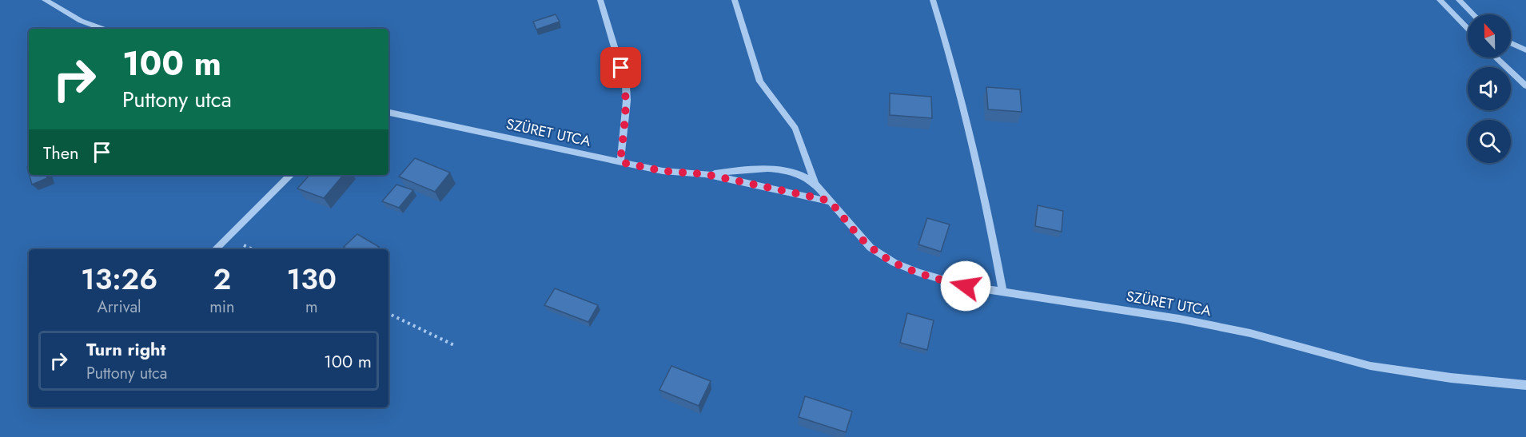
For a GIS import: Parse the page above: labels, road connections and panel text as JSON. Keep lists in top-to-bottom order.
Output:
{
  "streets": {
    "street": ["SZÜRET UTCA"]
  },
  "north": "top",
  "page": {
    "turn": ["100 m", "Puttony utca"],
    "then": "Then",
    "eta": [
      "13:26",
      "Arrival",
      "2",
      "min",
      "130",
      "m"
    ],
    "list": [
      {
        "name": "Turn right",
        "note": "Puttony utca",
        "value": "100 m"
      }
    ]
  }
}
